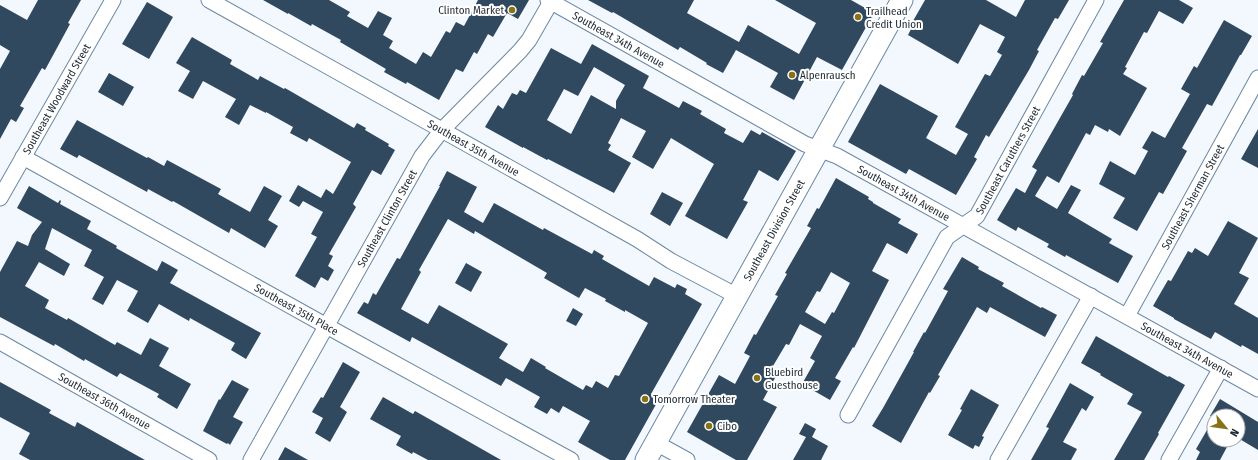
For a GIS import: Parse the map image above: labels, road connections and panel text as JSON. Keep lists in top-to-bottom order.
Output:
{
  "streets": {
    "main road": ["Southeast Division Street"],
    "street": [
      "Southeast 34th Avenue",
      "Southeast Woodward Street",
      "Southeast 35th Avenue",
      "Southeast Caruthers Street",
      "Southeast Sherman Street",
      "Southeast Clinton Street",
      "Southeast 35th Place",
      "Southeast 36th Avenue"
    ]
  },
  "crossings": [
    ["Southeast 34th Avenue", "Southeast Caruthers Street"],
    ["Southeast 34th Avenue", "Southeast Sherman Street"],
    ["Southeast 34th Avenue", "Southeast Clinton Street"],
    ["Southeast 34th Avenue", "Southeast Division Street"],
    ["Southeast Woodward Street", "Southeast 35th Place"],
    ["Southeast 35th Avenue", "Southeast Clinton Street"],
    ["Southeast 35th Avenue", "Southeast Division Street"],
    ["Southeast Clinton Street", "Southeast 35th Place"]
  ],
  "places": [
    "Clinton Market",
    "Trailhead Credit Union",
    "Alpenrausch",
    "Bluebird Guesthouse",
    "Tomorrow Theater",
    "Cibo"
  ],
  "north": "bottom right"
}
